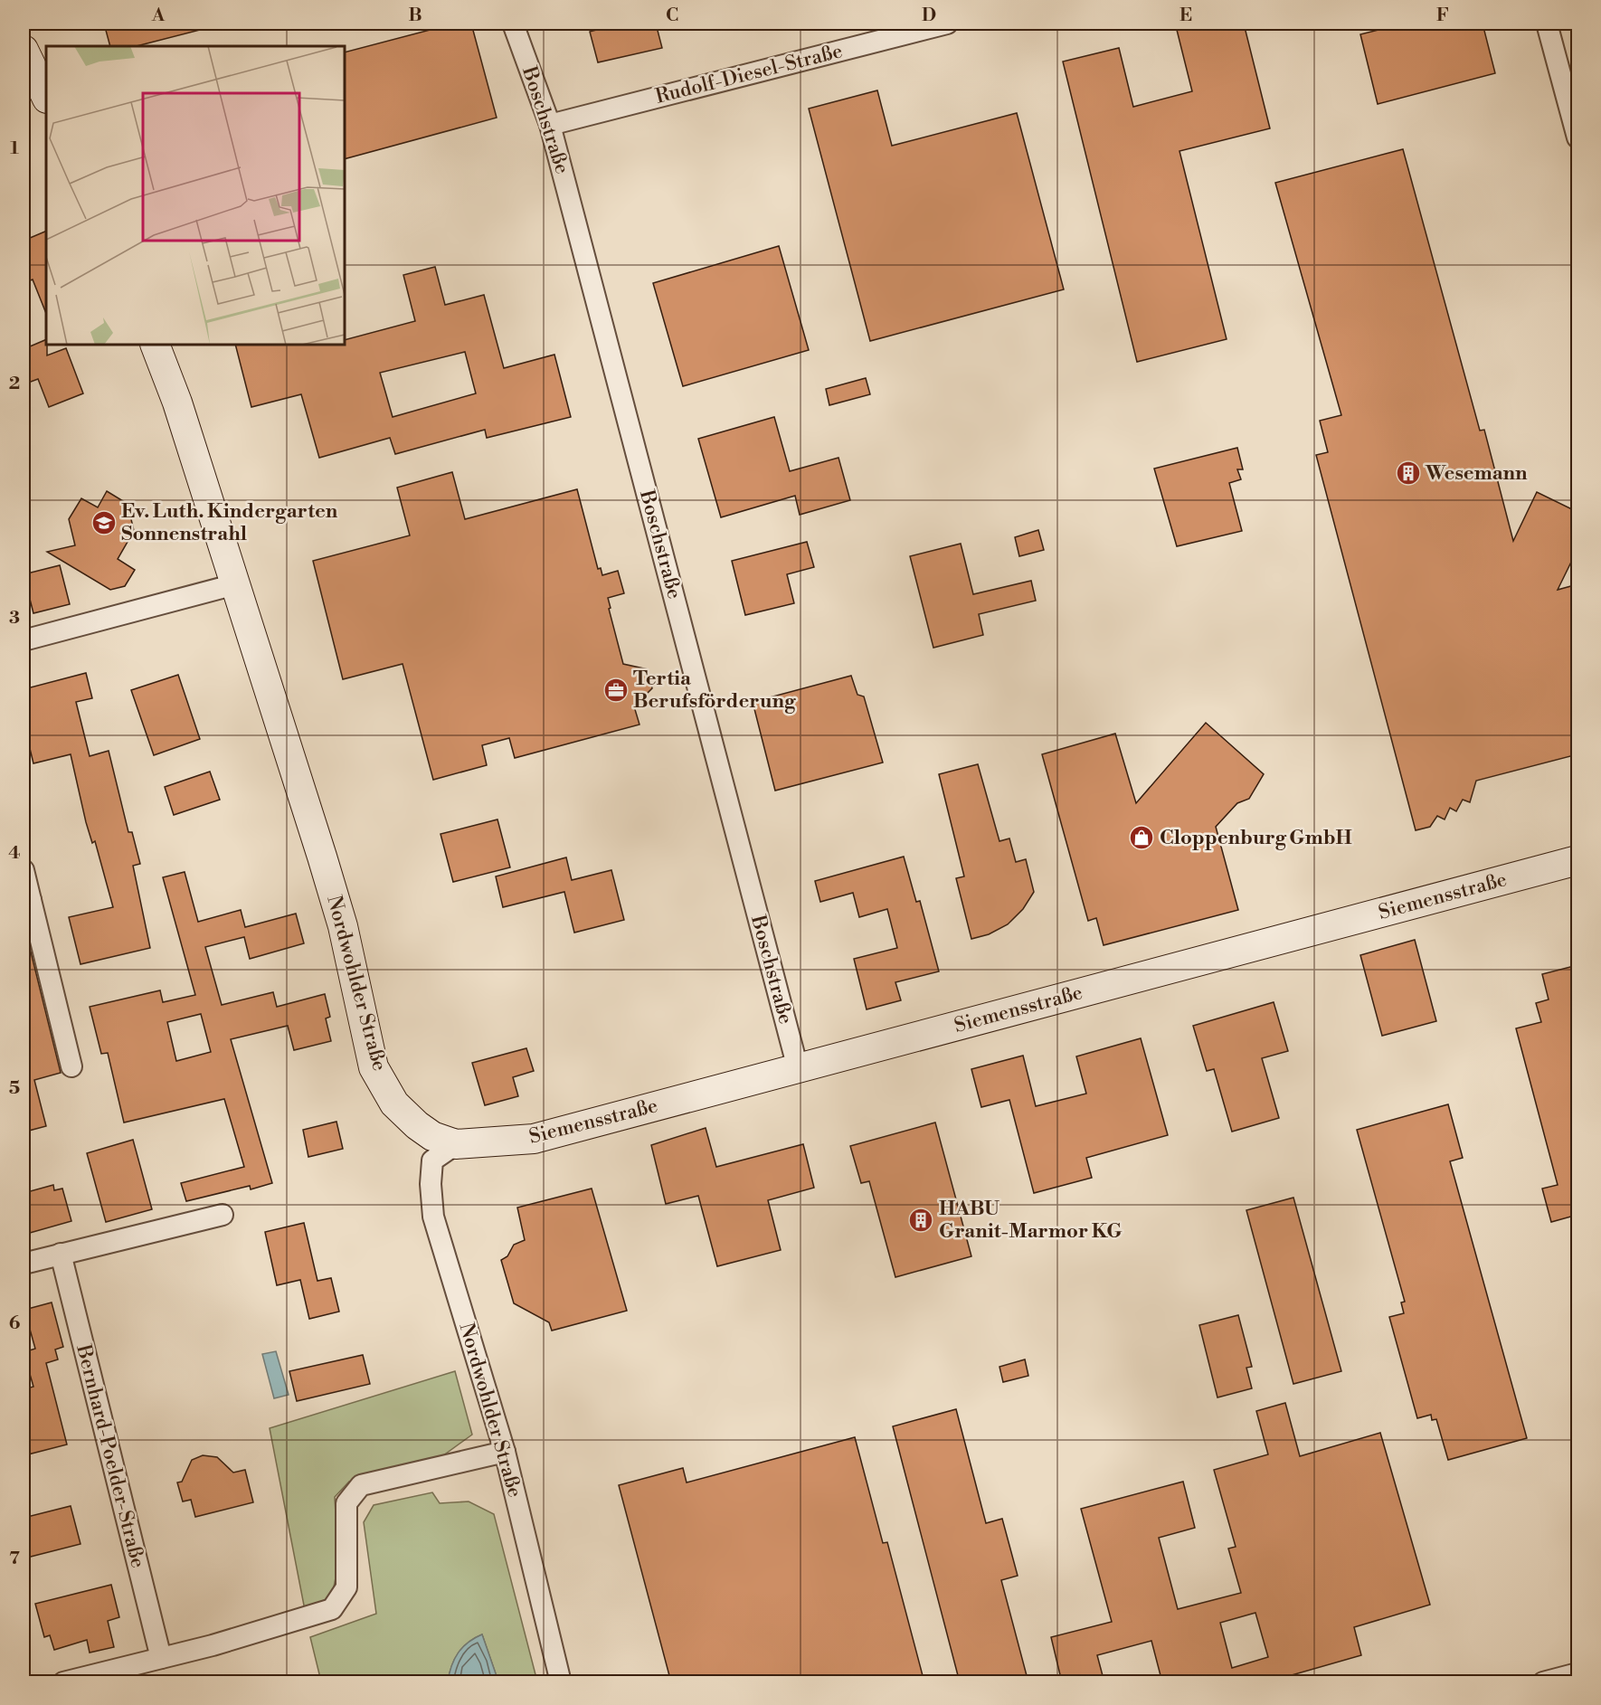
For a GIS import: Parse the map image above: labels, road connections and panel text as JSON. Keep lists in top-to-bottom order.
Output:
{
  "streets": {
    "main road": ["Siemensstraße", "Nordwohlder Straße"],
    "street": ["Rudolf-Diesel-Straße", "Boschstraße", "Bernhard-Poelder-Straße"]
  },
  "crossings": [
    ["Rudolf-Diesel-Straße", "Boschstraße"],
    ["Boschstraße", "Siemensstraße"],
    ["Siemensstraße", "Nordwohlder Straße"]
  ],
  "places": {
    "building": ["Wesemann", "HABU Granit-Marmor KG"],
    "school or university": ["Ev. Luth. Kindergarten Sonnenstrahl"],
    "office": ["Tertia Berufsförderung"],
    "shop": ["Cloppenburg GmbH"]
  },
  "grid": {
    "columns": [
      "A",
      "B",
      "C",
      "D",
      "E",
      "F"
    ],
    "rows": [
      "1",
      "2",
      "3",
      "4",
      "5",
      "6",
      "7"
    ]
  }
}
